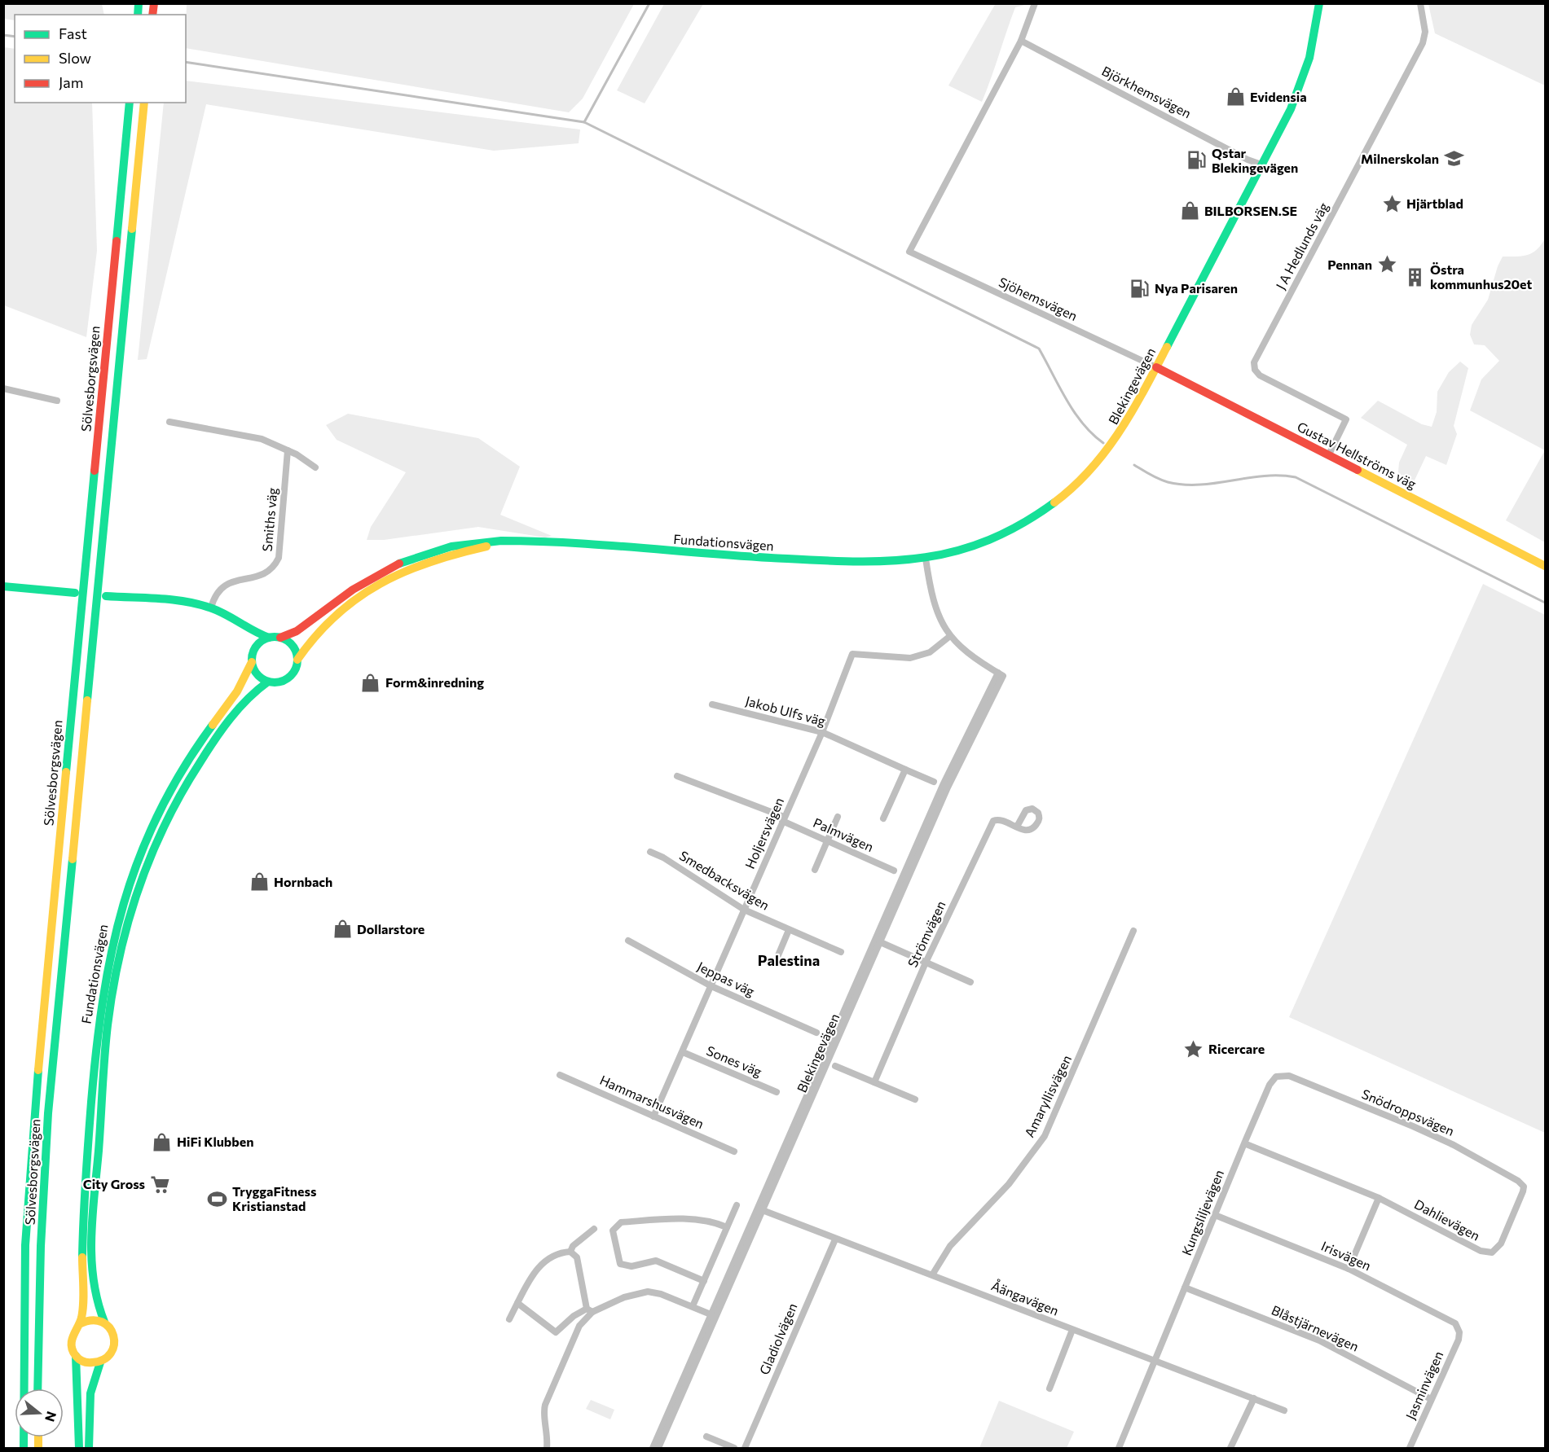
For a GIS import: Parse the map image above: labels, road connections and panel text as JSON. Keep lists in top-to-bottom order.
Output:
{
  "streets": {
    "main road": [
      "Sölvesborgsvägen",
      "Blekingevägen",
      "Gustav Hellströms väg",
      "Fundationsvägen"
    ],
    "street": [
      "Björkhemsvägen",
      "J A Hedlunds väg",
      "Sjöhemsvägen",
      "Smiths väg",
      "Jakob Ulfs väg",
      "Holjersvägen",
      "Palmvägen",
      "Smedbacksvägen",
      "Strömvägen",
      "Jeppas väg",
      "Sones väg",
      "Amaryllisvägen",
      "Hammarshusvägen",
      "Snödroppsvägen",
      "Kungsliljevägen",
      "Dahlievägen",
      "Irisvägen",
      "Åängavägen",
      "Blåstjärnevägen",
      "Gladiolvägen",
      "Jasminvägen"
    ]
  },
  "crossings": [
    ["Björkhemsvägen", "Sjöhemsvägen"],
    ["Björkhemsvägen", "Blekingevägen"],
    ["J A Hedlunds väg", "Gustav Hellströms väg"],
    ["Sjöhemsvägen", "Blekingevägen"],
    ["Sjöhemsvägen", "Gustav Hellströms väg"],
    ["Blekingevägen", "Gustav Hellströms väg"],
    ["Blekingevägen", "Fundationsvägen"],
    ["Blekingevägen", "Holjersvägen"],
    ["Blekingevägen", "Åängavägen"],
    ["Jakob Ulfs väg", "Holjersvägen"],
    ["Holjersvägen", "Palmvägen"],
    ["Holjersvägen", "Smedbacksvägen"],
    ["Holjersvägen", "Jeppas väg"],
    ["Holjersvägen", "Sones väg"],
    ["Holjersvägen", "Hammarshusvägen"],
    ["Amaryllisvägen", "Åängavägen"],
    ["Snödroppsvägen", "Kungsliljevägen"],
    ["Snödroppsvägen", "Dahlievägen"],
    ["Kungsliljevägen", "Dahlievägen"],
    ["Kungsliljevägen", "Irisvägen"],
    ["Kungsliljevägen", "Åängavägen"],
    ["Kungsliljevägen", "Blåstjärnevägen"],
    ["Irisvägen", "Jasminvägen"],
    ["Åängavägen", "Gladiolvägen"],
    ["Blåstjärnevägen", "Jasminvägen"]
  ],
  "districts": ["Palestina"],
  "places": {
    "shop": [
      "Evidensia",
      "BILBORSEN.SE",
      "Form&inredning",
      "Hornbach",
      "Dollarstore",
      "HiFi Klubben"
    ],
    "school or university": ["Milnerskolan"],
    "fuel station": ["Qstar Blekingevägen", "Nya Parisaren"],
    "place": ["Hjärtblad", "Pennan", "Ricercare"],
    "building": ["Östra kommunhus20et"],
    "supermarket": ["City Gross"],
    "sports": ["TryggaFitness Kristianstad"]
  },
  "legend": ["Fast", "Slow", "Jam"],
  "north": "right"
}
